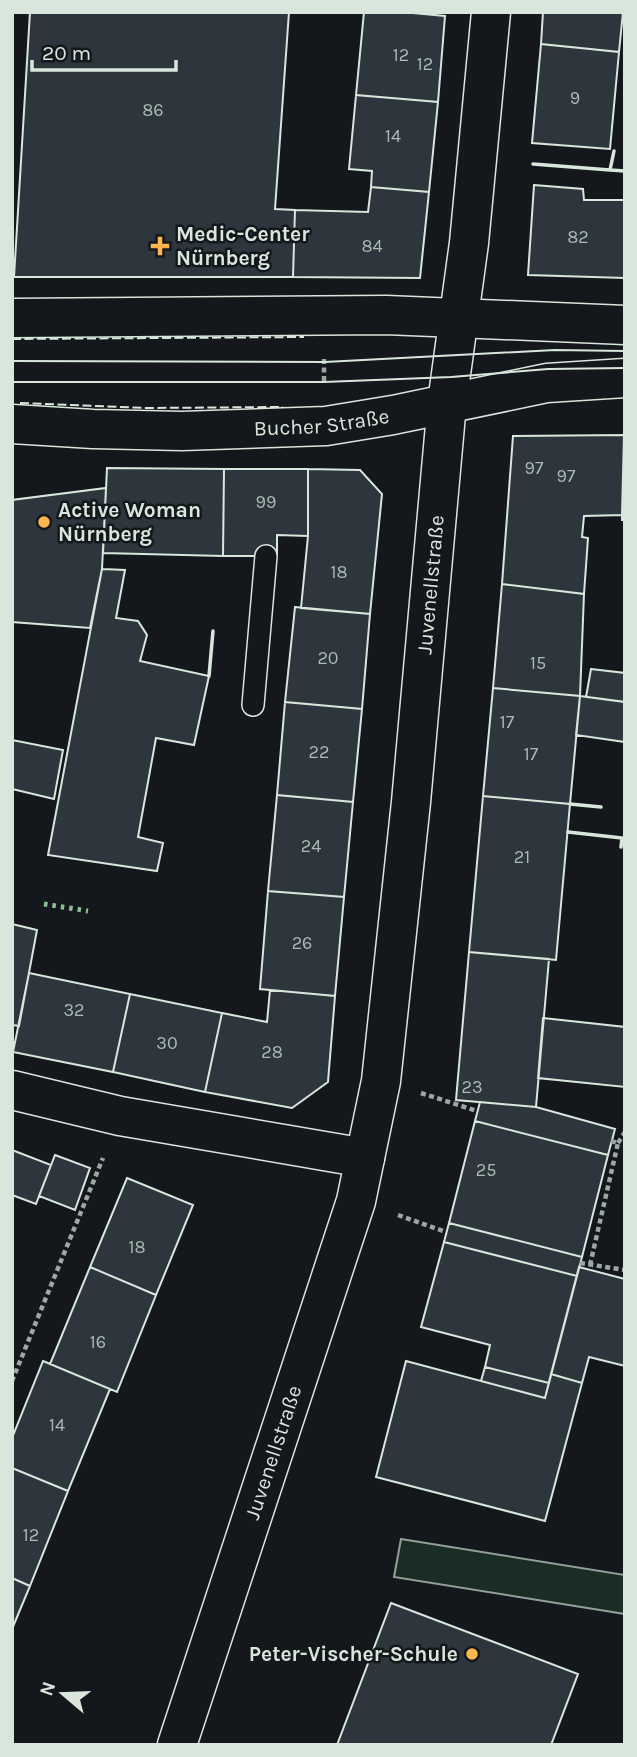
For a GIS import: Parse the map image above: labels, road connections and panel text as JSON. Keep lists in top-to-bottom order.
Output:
{
  "streets": {
    "street": ["Bucher Straße", "Juvenellstraße"]
  },
  "crossings": [
    ["Bucher Straße", "Juvenellstraße"]
  ],
  "places": {
    "health": ["Medic-Center Nürnberg"],
    "other": ["Active Woman Nürnberg", "Peter-Vischer-Schule"]
  },
  "house_numbers": [
    "12",
    "12",
    "9",
    "86",
    "14",
    "82",
    "84",
    "97",
    "97",
    "99",
    "18",
    "20",
    "15",
    "17",
    "22",
    "17",
    "24",
    "21",
    "26",
    "32",
    "30",
    "28",
    "23",
    "25",
    "18",
    "16",
    "14",
    "12"
  ],
  "scale_bar": "20 m",
  "north": "left"
}
